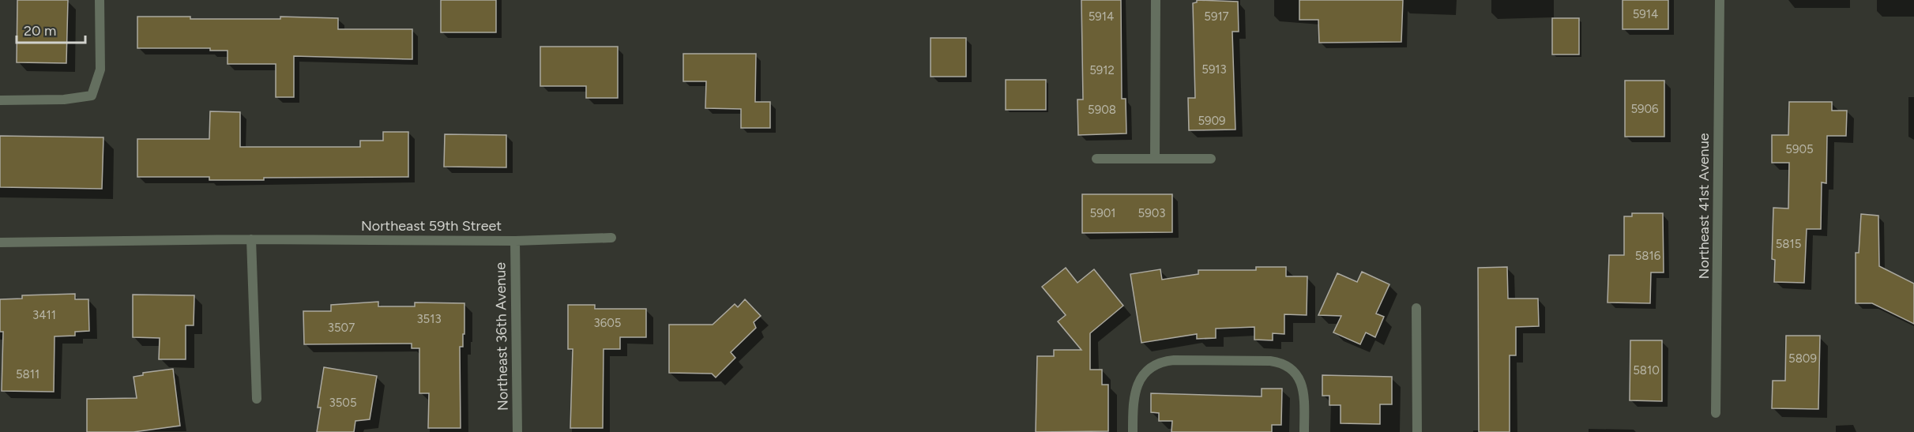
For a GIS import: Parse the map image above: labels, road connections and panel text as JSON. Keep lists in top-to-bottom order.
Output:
{
  "streets": {
    "street": ["Northeast 41st Avenue", "Northeast 59th Street", "Northeast 36th Avenue"]
  },
  "crossings": [
    ["Northeast 59th Street", "Northeast 36th Avenue"]
  ],
  "house_numbers": [
    "5914",
    "5914",
    "5917",
    "5913",
    "5912",
    "5906",
    "5908",
    "5909",
    "5905",
    "5901",
    "5903",
    "5815",
    "5816",
    "3411",
    "3513",
    "3605",
    "3507",
    "5809",
    "5810",
    "5811",
    "3505"
  ],
  "scale_bar": "20 m"
}
